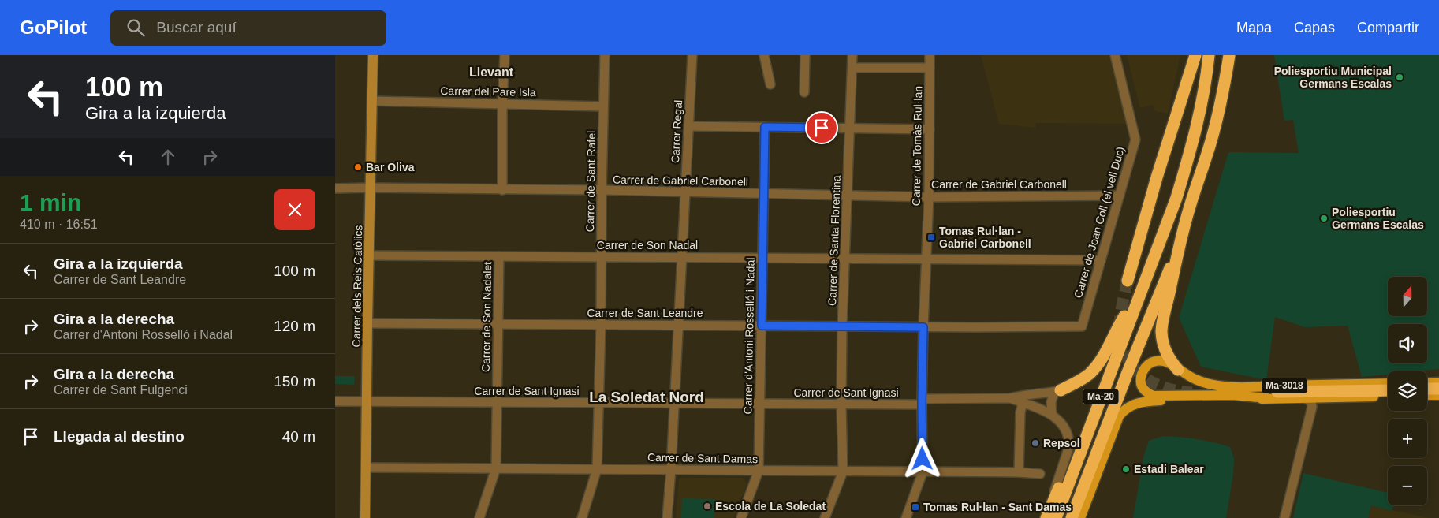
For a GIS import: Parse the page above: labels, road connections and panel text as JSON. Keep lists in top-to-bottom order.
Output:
{
  "streets": {
    "highway": ["Ma-20"],
    "main road": ["Ma-3018"],
    "street": [
      "Carrer del Pare Isla",
      "Carrer Regal",
      "Carrer de Tomàs Rul·lan",
      "Carrer de Gabriel Carbonell",
      "Carrer de Sant Rafel",
      "Carrer de Joan Coll (el vell Duc)",
      "Carrer de Santa Florentina",
      "Carrer de Son Nadal",
      "Carrer dels Reis Catòlics",
      "Carrer de Sant Leandre",
      "Carrer de Son Nadalet",
      "Carrer d'Antoni Rosselló i Nadal",
      "Carrer de Sant Ignasi",
      "Carrer de Sant Damas"
    ]
  },
  "crossings": [
    ["Carrer del Pare Isla", "Carrer de Sant Rafel"],
    ["Carrer del Pare Isla", "Carrer dels Reis Catòlics"],
    ["Carrer Regal", "Carrer de Gabriel Carbonell"],
    ["Carrer Regal", "Carrer de Son Nadal"],
    ["Carrer Regal", "Carrer de Sant Leandre"],
    ["Carrer Regal", "Carrer de Sant Ignasi"],
    ["Carrer Regal", "Carrer de Sant Damas"],
    ["Carrer de Tomàs Rul·lan", "Carrer de Gabriel Carbonell"],
    ["Carrer de Tomàs Rul·lan", "Carrer de Son Nadal"],
    ["Carrer de Gabriel Carbonell", "Carrer de Sant Rafel"],
    ["Carrer de Gabriel Carbonell", "Carrer de Joan Coll (el vell Duc)"],
    ["Carrer de Gabriel Carbonell", "Carrer de Santa Florentina"],
    ["Carrer de Gabriel Carbonell", "Carrer dels Reis Catòlics"],
    ["Carrer de Gabriel Carbonell", "Carrer d'Antoni Rosselló i Nadal"],
    ["Carrer de Sant Rafel", "Carrer de Son Nadal"],
    ["Carrer de Sant Rafel", "Carrer de Sant Leandre"],
    ["Carrer de Sant Rafel", "Carrer de Sant Ignasi"],
    ["Carrer de Sant Rafel", "Carrer de Sant Damas"],
    ["Carrer de Joan Coll (el vell Duc)", "Carrer de Son Nadal"],
    ["Carrer de Joan Coll (el vell Duc)", "Carrer de Sant Leandre"],
    ["Carrer de Santa Florentina", "Carrer de Son Nadal"],
    ["Carrer de Santa Florentina", "Carrer de Sant Leandre"],
    ["Carrer de Santa Florentina", "Carrer de Sant Ignasi"],
    ["Carrer de Santa Florentina", "Carrer de Sant Damas"],
    ["Carrer de Son Nadal", "Carrer dels Reis Catòlics"],
    ["Carrer de Son Nadal", "Carrer de Son Nadalet"],
    ["Carrer de Son Nadal", "Carrer d'Antoni Rosselló i Nadal"],
    ["Carrer dels Reis Catòlics", "Carrer de Sant Leandre"],
    ["Carrer dels Reis Catòlics", "Carrer de Sant Ignasi"],
    ["Carrer dels Reis Catòlics", "Carrer de Sant Damas"],
    ["Carrer de Sant Leandre", "Carrer de Son Nadalet"],
    ["Carrer de Sant Leandre", "Carrer d'Antoni Rosselló i Nadal"],
    ["Carrer de Son Nadalet", "Carrer de Sant Ignasi"],
    ["Carrer de Son Nadalet", "Carrer de Sant Damas"],
    ["Carrer d'Antoni Rosselló i Nadal", "Carrer de Sant Ignasi"],
    ["Carrer d'Antoni Rosselló i Nadal", "Carrer de Sant Damas"]
  ],
  "districts": ["Llevant", "La Soledat Nord"],
  "places": {
    "other": [
      "Poliesportiu Municipal Germans Escalas",
      "Bar Oliva",
      "Poliesportiu Germans Escalas",
      "Repsol",
      "Estadi Balear",
      "Escola de La Soledat"
    ],
    "transit": ["Tomas Rul·lan - Gabriel Carbonell", "Tomas Rul·lan - Sant Damas"]
  },
  "north": "top",
  "page": {
    "header": "GoPilot",
    "search": "Buscar aquí",
    "nav": ["Mapa", "Capas", "Compartir"],
    "turn": ["100 m", "Gira a la izquierda"],
    "heading": ["1 min", "410 m · 16:51"],
    "list": [
      {
        "name": "Gira a la izquierda",
        "note": "Carrer de Sant Leandre",
        "value": "100 m"
      },
      {
        "name": "Gira a la derecha",
        "note": "Carrer d'Antoni Rosselló i Nadal",
        "value": "120 m"
      },
      {
        "name": "Gira a la derecha",
        "note": "Carrer de Sant Fulgenci",
        "value": "150 m"
      },
      {
        "name": "Llegada al destino",
        "value": "40 m"
      }
    ],
    "map_buttons": ["+", "−"]
  }
}
